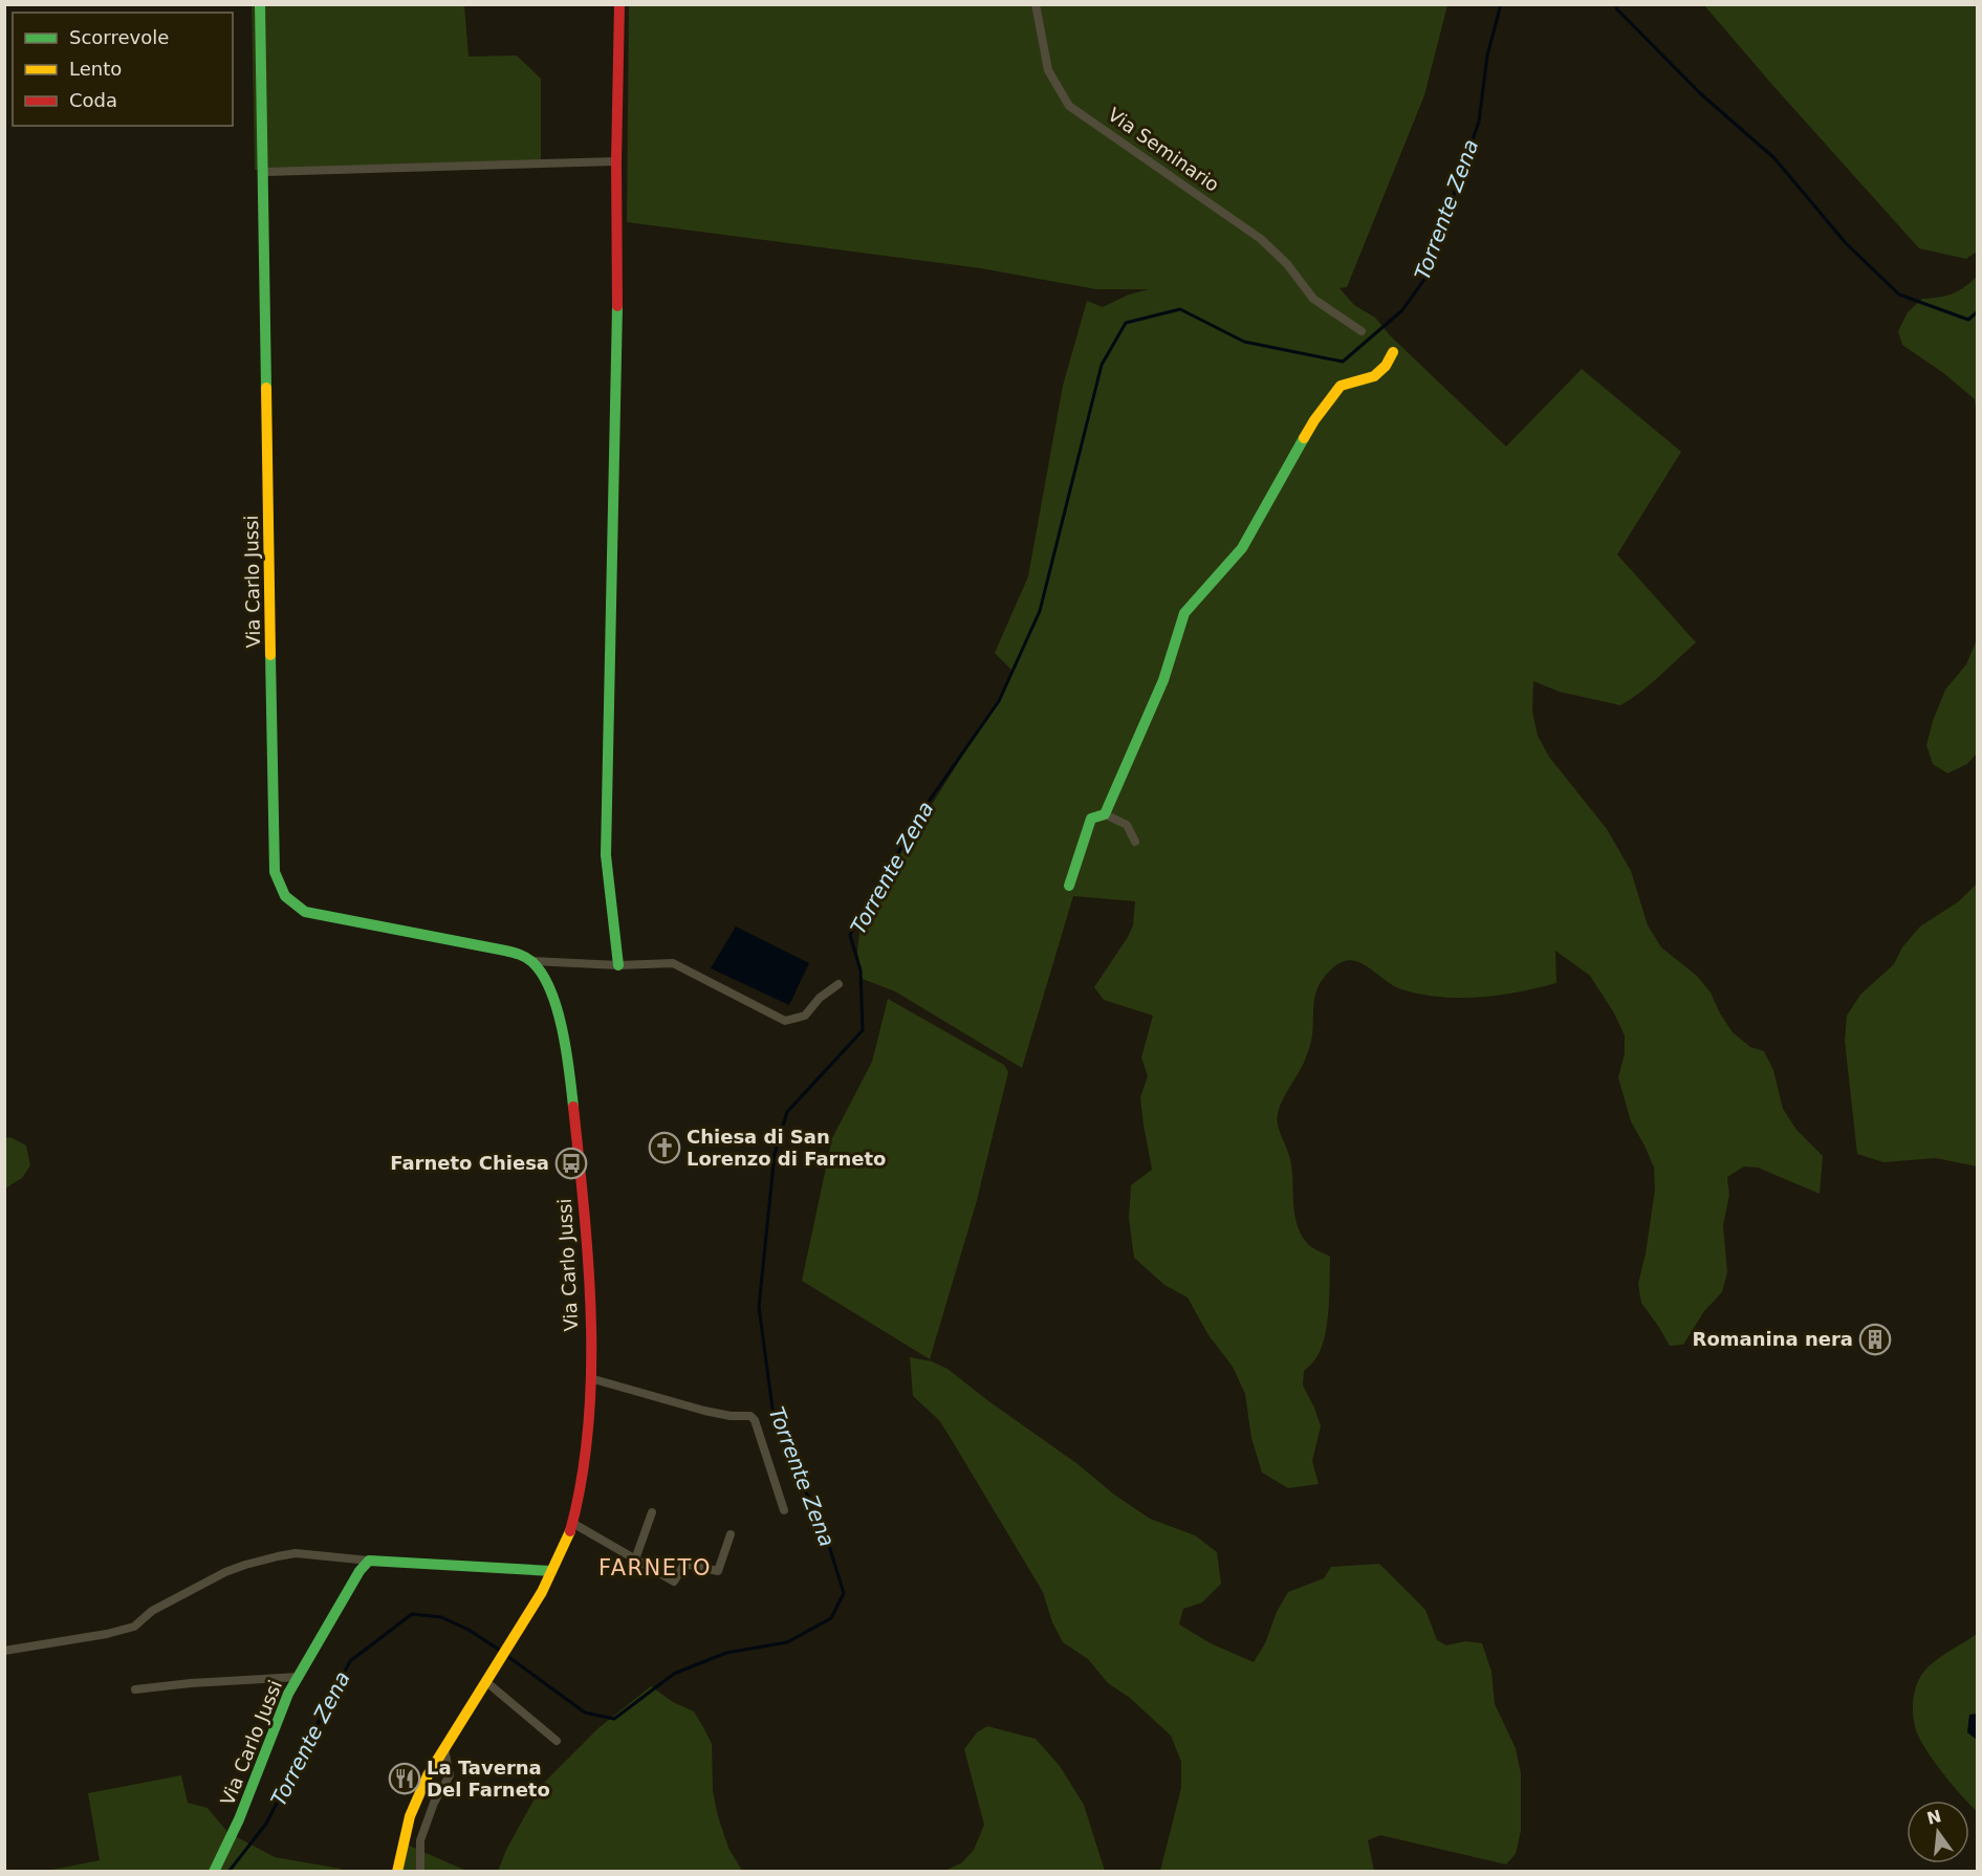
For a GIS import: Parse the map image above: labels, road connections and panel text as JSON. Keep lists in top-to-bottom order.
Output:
{
  "streets": {
    "street": ["Via Seminario", "Via Carlo Jussi"]
  },
  "districts": ["FARNETO"],
  "water": ["Torrente Zena"],
  "places": {
    "church": ["Chiesa di San Lorenzo di Farneto"],
    "bus stop": ["Farneto Chiesa"],
    "building": ["Romanina nera"],
    "restaurant": ["La Taverna Del Farneto"]
  },
  "legend": ["Scorrevole", "Lento", "Coda"],
  "north": "top"
}
